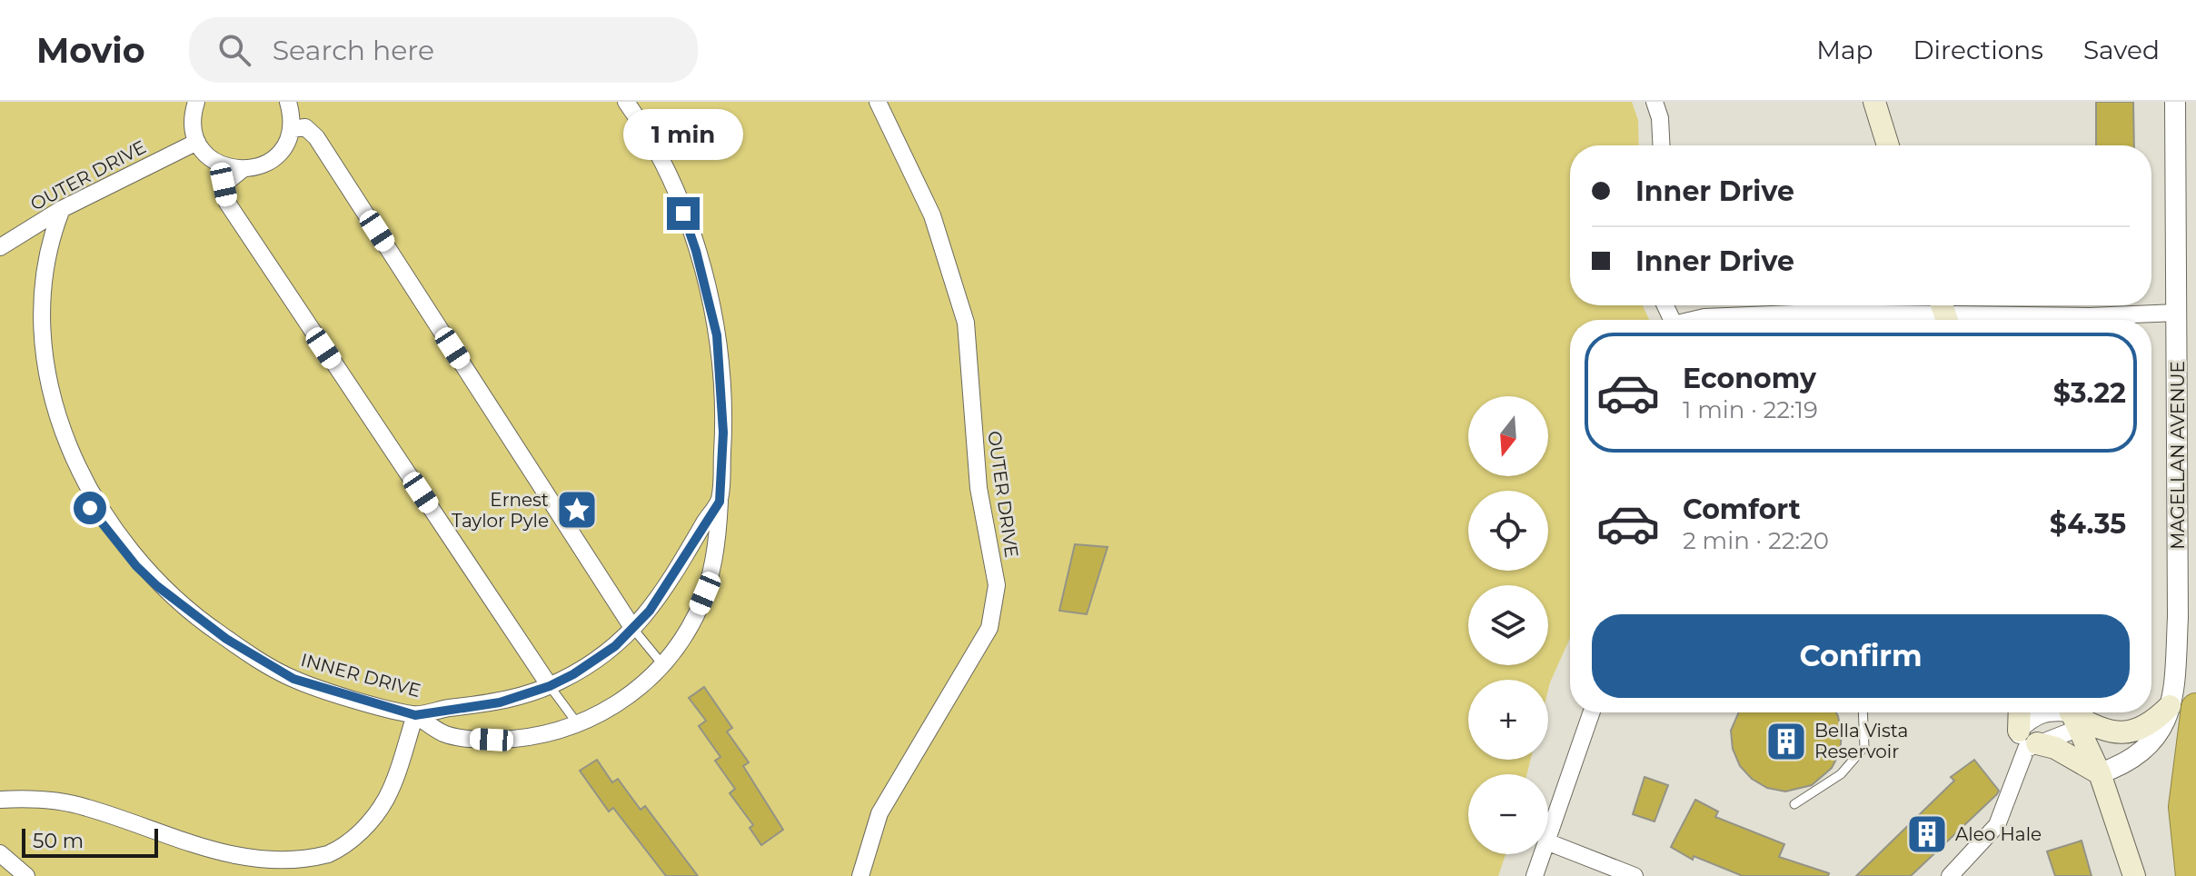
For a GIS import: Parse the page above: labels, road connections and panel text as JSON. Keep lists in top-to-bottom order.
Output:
{
  "streets": {
    "street": ["OUTER DRIVE", "MAGELLAN AVENUE", "INNER DRIVE"]
  },
  "places": {
    "place": ["Ernest Taylor Pyle"],
    "building": ["Bella Vista Reservoir", "Aleo Hale"]
  },
  "scale_bar": "50 m",
  "north": "bottom",
  "page": {
    "header": "Movio",
    "search": "Search here",
    "nav": ["Map", "Directions", "Saved"],
    "bubble": "1 min",
    "banner": ["Inner Drive", "Inner Drive"],
    "list": [
      {
        "name": "Economy",
        "note": "1 min · 22:19",
        "value": "$3.22"
      },
      {
        "name": "Comfort",
        "note": "2 min · 22:20",
        "value": "$4.35"
      }
    ],
    "map_buttons": ["+", "−"],
    "buttons": "Confirm",
    "scale": "50 m"
  }
}
